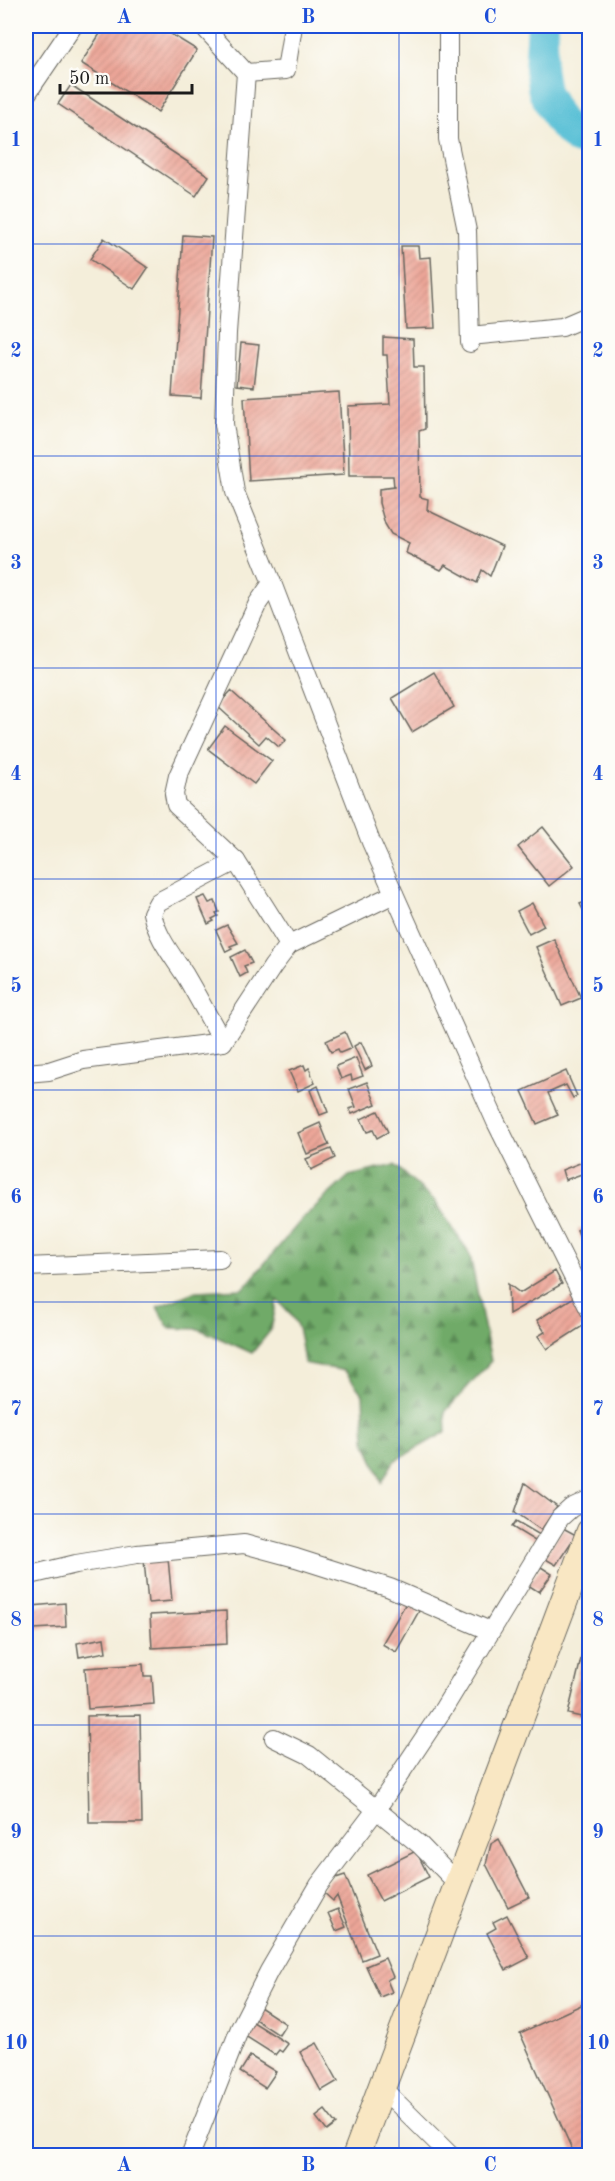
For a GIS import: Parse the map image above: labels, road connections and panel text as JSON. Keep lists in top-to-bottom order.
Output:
{
  "scale_bar": "50 m",
  "grid": {
    "columns": ["A", "B", "C"],
    "rows": [
      "1",
      "2",
      "3",
      "4",
      "5",
      "6",
      "7",
      "8",
      "9",
      "10"
    ]
  }
}
